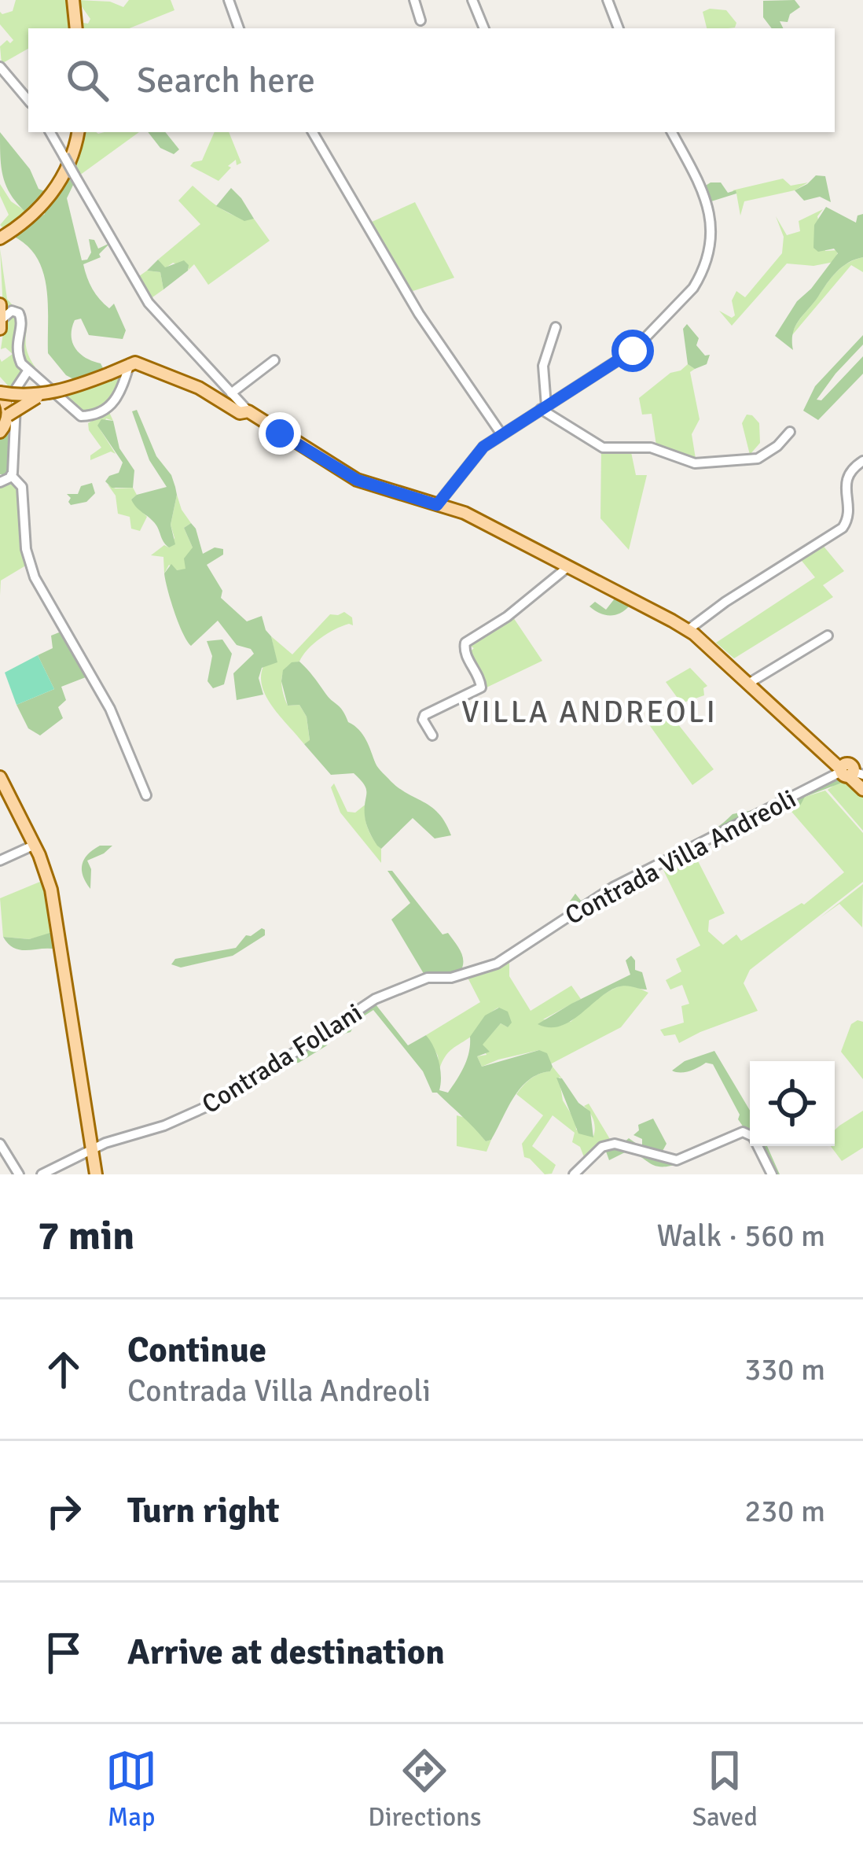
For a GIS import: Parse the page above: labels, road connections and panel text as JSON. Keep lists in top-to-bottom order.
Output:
{
  "streets": {
    "street": ["Contrada Villa Andreoli", "Contrada Follani"]
  },
  "crossings": [
    ["Contrada Villa Andreoli", "Contrada Follani"]
  ],
  "districts": ["VILLA ANDREOLI"],
  "page": {
    "search": "Search here",
    "heading": ["7 min", "Walk · 560 m"],
    "list": [
      ["Continue", "Contrada Villa Andreoli", "330 m"],
      ["Turn right", "230 m"],
      "Arrive at destination"
    ],
    "nav": ["Map", "Directions", "Saved"]
  }
}
